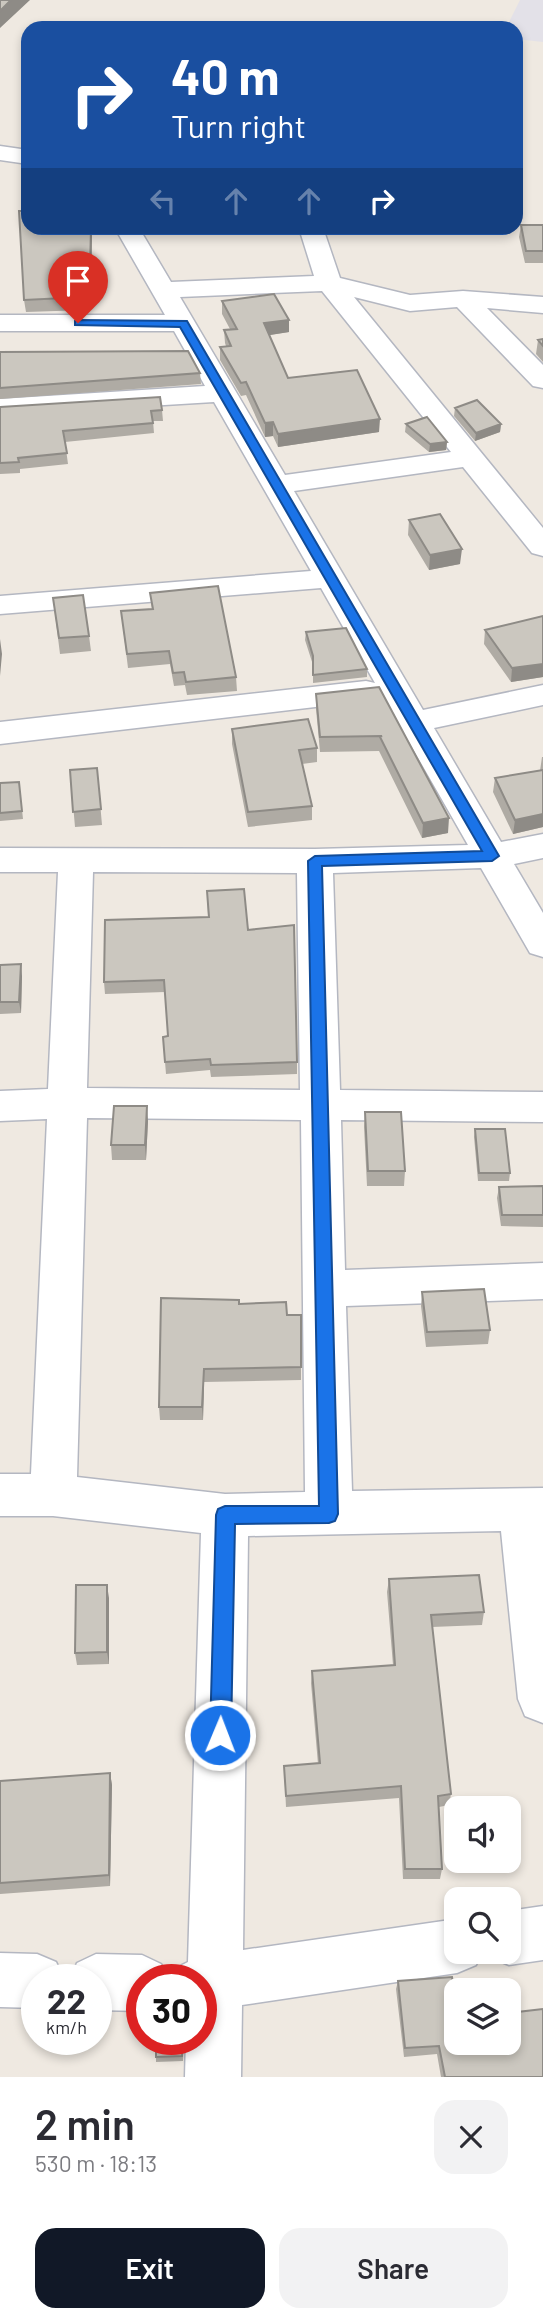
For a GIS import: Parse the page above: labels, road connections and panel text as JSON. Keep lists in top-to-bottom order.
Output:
{
  "page": {
    "turn": ["40 m", "Turn right"],
    "speed": "22 km/h",
    "limit": "30",
    "heading": ["2 min", "530 m · 18:13"],
    "buttons": ["Exit", "Share"]
  }
}
